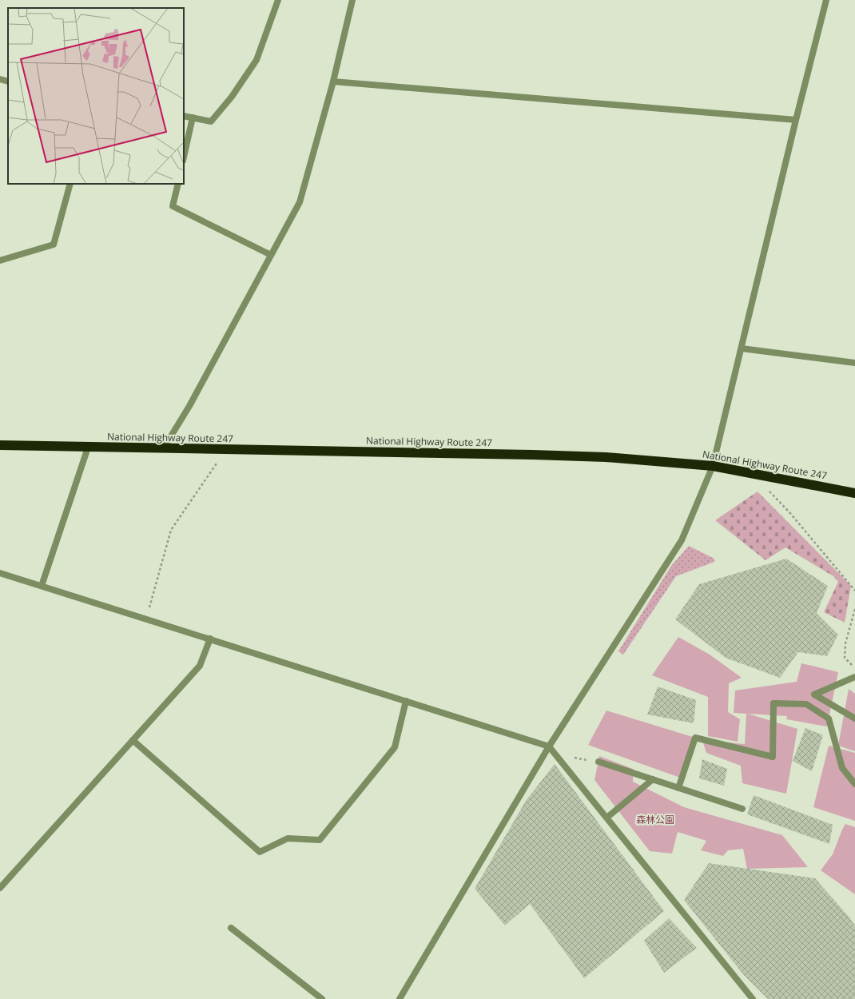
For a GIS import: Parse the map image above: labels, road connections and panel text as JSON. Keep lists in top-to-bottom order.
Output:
{
  "streets": {
    "highway": ["National Highway Route 247"]
  },
  "parks": ["森林公園"]
}
